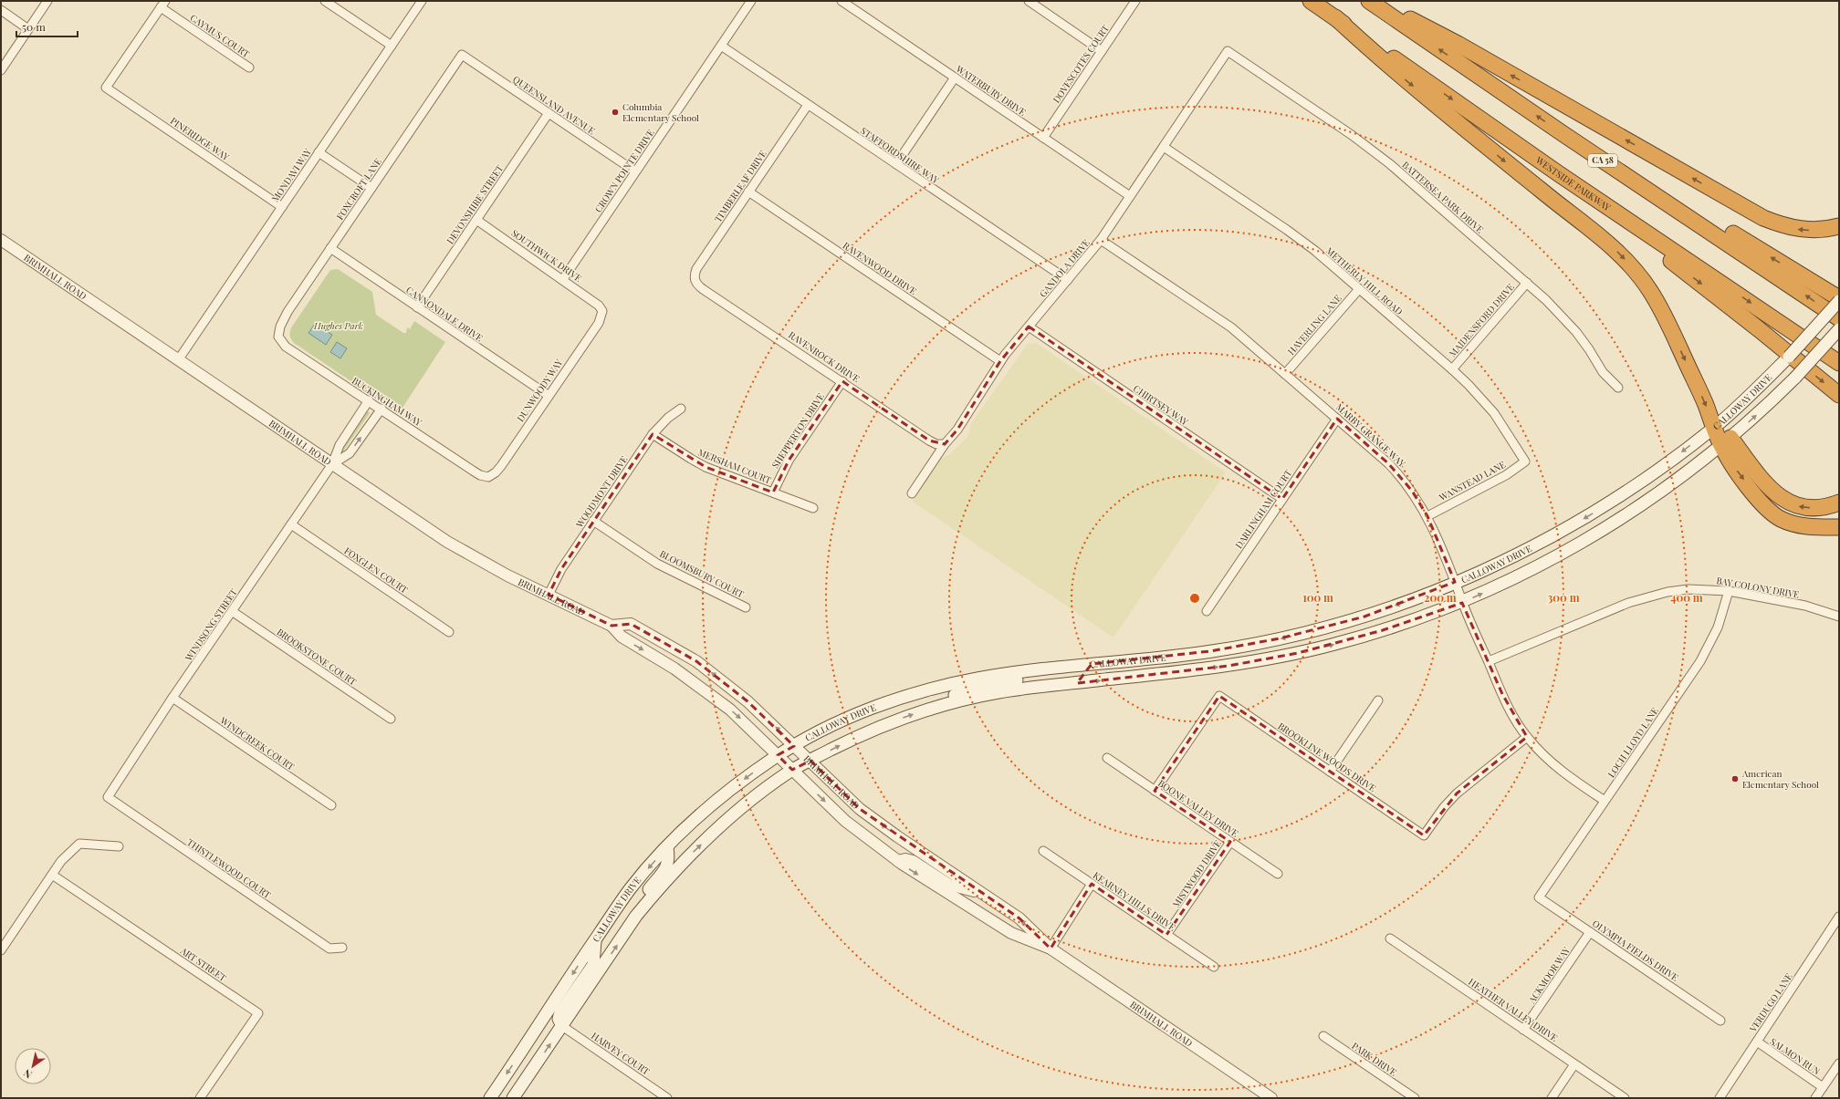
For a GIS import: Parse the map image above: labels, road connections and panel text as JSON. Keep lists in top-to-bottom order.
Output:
{
  "streets": {
    "highway": ["CA 58", "WESTSIDE PARKWAY"],
    "main road": ["CALLOWAY DRIVE"],
    "street": [
      "CAYMUS COURT",
      "DOVESCOTES COURT",
      "WATERBURY DRIVE",
      "QUEENSLAND AVENUE",
      "PINERIDGE WAY",
      "STAFFORDSHIRE WAY",
      "CROWN POINTE DRIVE",
      "MONDAVI WAY",
      "TIMBERLEAF DRIVE",
      "FOXCROFT LANE",
      "BATTERSEA PARK DRIVE",
      "DEVONSHIRE STREET",
      "SOUTHWICK DRIVE",
      "RAVENWOOD DRIVE",
      "GANDOLA DRIVE",
      "BRIMHALL ROAD",
      "METHERLY HILL ROAD",
      "CANNONDALE DRIVE",
      "MAIDENSFORD DRIVE",
      "HAVERLING LANE",
      "RAVENROCK DRIVE",
      "DUNWOODY WAY",
      "BUCKINGHAM WAY",
      "CHIRTSEY WAY",
      "SHEPPERTON DRIVE",
      "MARBY GRANGE WAY",
      "MERSHAM COURT",
      "WANSTEAD LANE",
      "WOODMONT DRIVE",
      "DARLINGHAM COURT",
      "FOXGLEN COURT",
      "BLOOMSBURY COURT",
      "BAY COLONY DRIVE",
      "WINDSONG STREET",
      "BROOKSTONE COURT",
      "LOCH LLOYD LANE",
      "WINDCREEK COURT",
      "BROOKLINE WOODS DRIVE",
      "BOONE VALLEY DRIVE",
      "THISTLEWOOD COURT",
      "MISTWOOD DRIVE",
      "KEARNEY HILLS DRIVE",
      "OLYMPIA FIELDS DRIVE",
      "ART STREET",
      "ACKMOOR WAY",
      "VERDUGO LANE",
      "HEATHER VALLEY DRIVE",
      "HARVEY COURT",
      "SALMON RUN",
      "PARK DRIVE"
    ]
  },
  "crossings": [
    ["CAYMUS COURT", "PINERIDGE WAY"],
    ["DOVESCOTES COURT", "WATERBURY DRIVE"],
    ["WATERBURY DRIVE", "GANDOLA DRIVE"],
    ["QUEENSLAND AVENUE", "CROWN POINTE DRIVE"],
    ["QUEENSLAND AVENUE", "FOXCROFT LANE"],
    ["QUEENSLAND AVENUE", "DEVONSHIRE STREET"],
    ["PINERIDGE WAY", "MONDAVI WAY"],
    ["STAFFORDSHIRE WAY", "CROWN POINTE DRIVE"],
    ["STAFFORDSHIRE WAY", "TIMBERLEAF DRIVE"],
    ["STAFFORDSHIRE WAY", "GANDOLA DRIVE"],
    ["CROWN POINTE DRIVE", "SOUTHWICK DRIVE"],
    ["MONDAVI WAY", "BRIMHALL ROAD"],
    ["TIMBERLEAF DRIVE", "RAVENWOOD DRIVE"],
    ["TIMBERLEAF DRIVE", "RAVENROCK DRIVE"],
    ["FOXCROFT LANE", "CANNONDALE DRIVE"],
    ["FOXCROFT LANE", "BUCKINGHAM WAY"],
    ["BATTERSEA PARK DRIVE", "GANDOLA DRIVE"],
    ["BATTERSEA PARK DRIVE", "MAIDENSFORD DRIVE"],
    ["DEVONSHIRE STREET", "SOUTHWICK DRIVE"],
    ["DEVONSHIRE STREET", "CANNONDALE DRIVE"],
    ["SOUTHWICK DRIVE", "DUNWOODY WAY"],
    ["RAVENWOOD DRIVE", "GANDOLA DRIVE"],
    ["GANDOLA DRIVE", "METHERLY HILL ROAD"],
    ["GANDOLA DRIVE", "RAVENROCK DRIVE"],
    ["GANDOLA DRIVE", "CHIRTSEY WAY"],
    ["GANDOLA DRIVE", "MARBY GRANGE WAY"],
    ["BRIMHALL ROAD", "CALLOWAY DRIVE"],
    ["BRIMHALL ROAD", "WOODMONT DRIVE"],
    ["BRIMHALL ROAD", "WINDSONG STREET"],
    ["METHERLY HILL ROAD", "MAIDENSFORD DRIVE"],
    ["METHERLY HILL ROAD", "HAVERLING LANE"],
    ["METHERLY HILL ROAD", "WANSTEAD LANE"],
    ["CANNONDALE DRIVE", "DUNWOODY WAY"],
    ["HAVERLING LANE", "MARBY GRANGE WAY"],
    ["RAVENROCK DRIVE", "SHEPPERTON DRIVE"],
    ["DUNWOODY WAY", "BUCKINGHAM WAY"],
    ["BUCKINGHAM WAY", "WINDSONG STREET"],
    ["CALLOWAY DRIVE", "MARBY GRANGE WAY"],
    ["CALLOWAY DRIVE", "HARVEY COURT"],
    ["CHIRTSEY WAY", "DARLINGHAM COURT"],
    ["SHEPPERTON DRIVE", "MERSHAM COURT"],
    ["MARBY GRANGE WAY", "WANSTEAD LANE"],
    ["MARBY GRANGE WAY", "DARLINGHAM COURT"],
    ["MARBY GRANGE WAY", "BAY COLONY DRIVE"],
    ["MARBY GRANGE WAY", "LOCH LLOYD LANE"],
    ["MARBY GRANGE WAY", "BROOKLINE WOODS DRIVE"],
    ["MERSHAM COURT", "WOODMONT DRIVE"],
    ["WOODMONT DRIVE", "BLOOMSBURY COURT"],
    ["FOXGLEN COURT", "WINDSONG STREET"],
    ["BAY COLONY DRIVE", "LOCH LLOYD LANE"],
    ["WINDSONG STREET", "BROOKSTONE COURT"],
    ["WINDSONG STREET", "WINDCREEK COURT"],
    ["WINDSONG STREET", "THISTLEWOOD COURT"],
    ["LOCH LLOYD LANE", "OLYMPIA FIELDS DRIVE"],
    ["BROOKLINE WOODS DRIVE", "BOONE VALLEY DRIVE"],
    ["BOONE VALLEY DRIVE", "MISTWOOD DRIVE"],
    ["MISTWOOD DRIVE", "KEARNEY HILLS DRIVE"],
    ["OLYMPIA FIELDS DRIVE", "ACKMOOR WAY"],
    ["ACKMOOR WAY", "HEATHER VALLEY DRIVE"],
    ["VERDUGO LANE", "SALMON RUN"]
  ],
  "parks": ["Hughes Park"],
  "places": ["Columbia Elementary School", "American Elementary School"],
  "scale_bar": "50 m",
  "north": "bottom left",
  "rings": [
    "100 m",
    "200 m",
    "300 m",
    "400 m"
  ]
}
